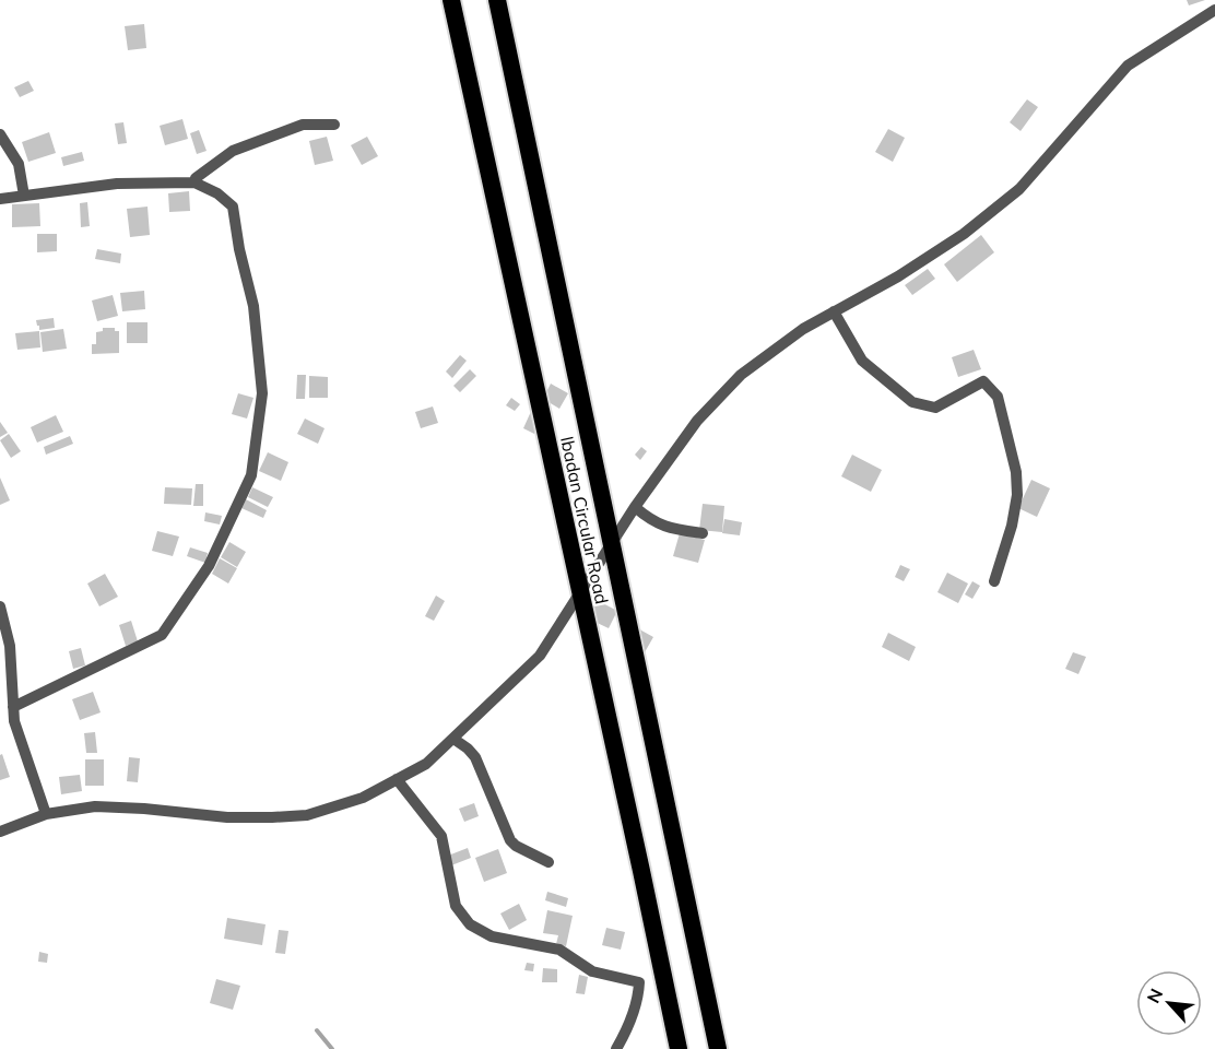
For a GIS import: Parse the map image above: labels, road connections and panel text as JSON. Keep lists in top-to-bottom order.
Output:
{
  "streets": {
    "highway": ["Ibadan Circular Road"]
  },
  "north": "top left"
}
